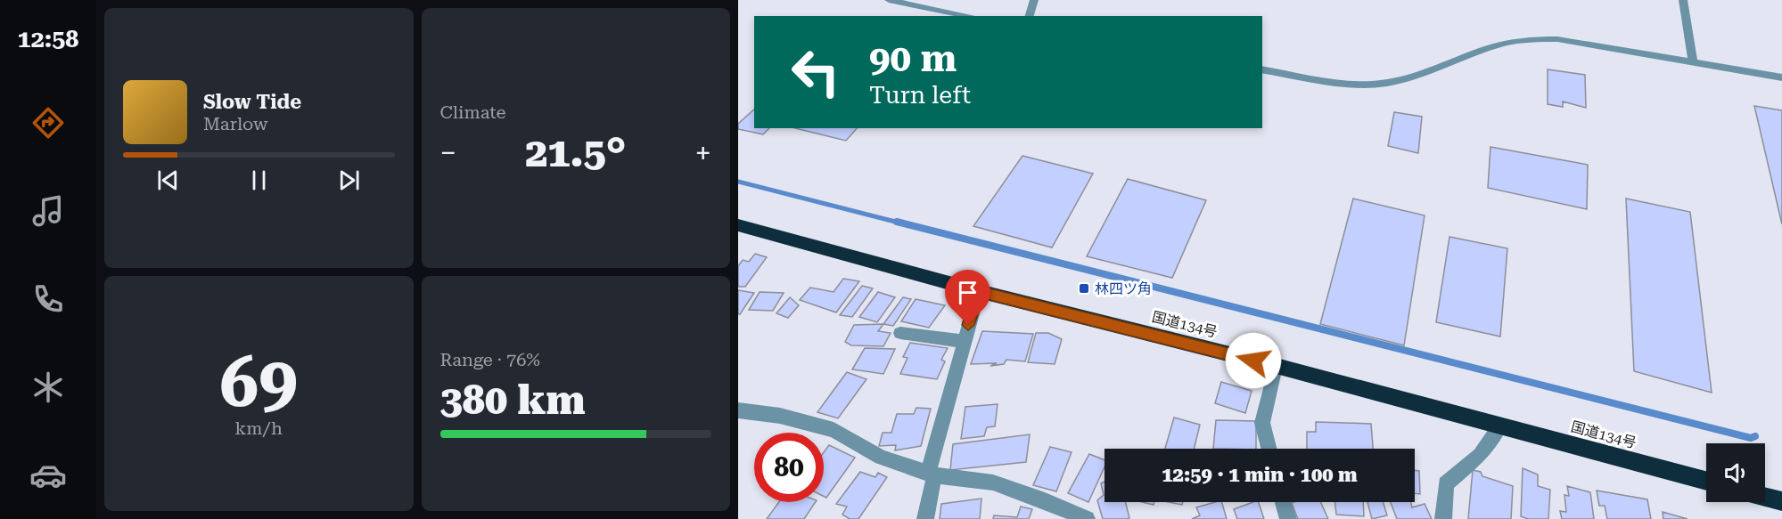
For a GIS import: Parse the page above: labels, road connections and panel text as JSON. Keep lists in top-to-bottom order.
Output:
{
  "streets": {
    "highway": ["国道134号"]
  },
  "places": {
    "transit": ["林四ツ角"]
  },
  "page": {
    "tabs": "12:58",
    "tile": [
      "Climate",
      ["69", "km/h"],
      ["Range · 76%", "380 km"]
    ],
    "turn": ["90 m", "Turn left"],
    "song": ["Slow Tide", "Marlow"],
    "heat": ["−", "21.5°", "+"],
    "limit": "80",
    "trip": "12:59 · 1 min · 100 m"
  }
}
